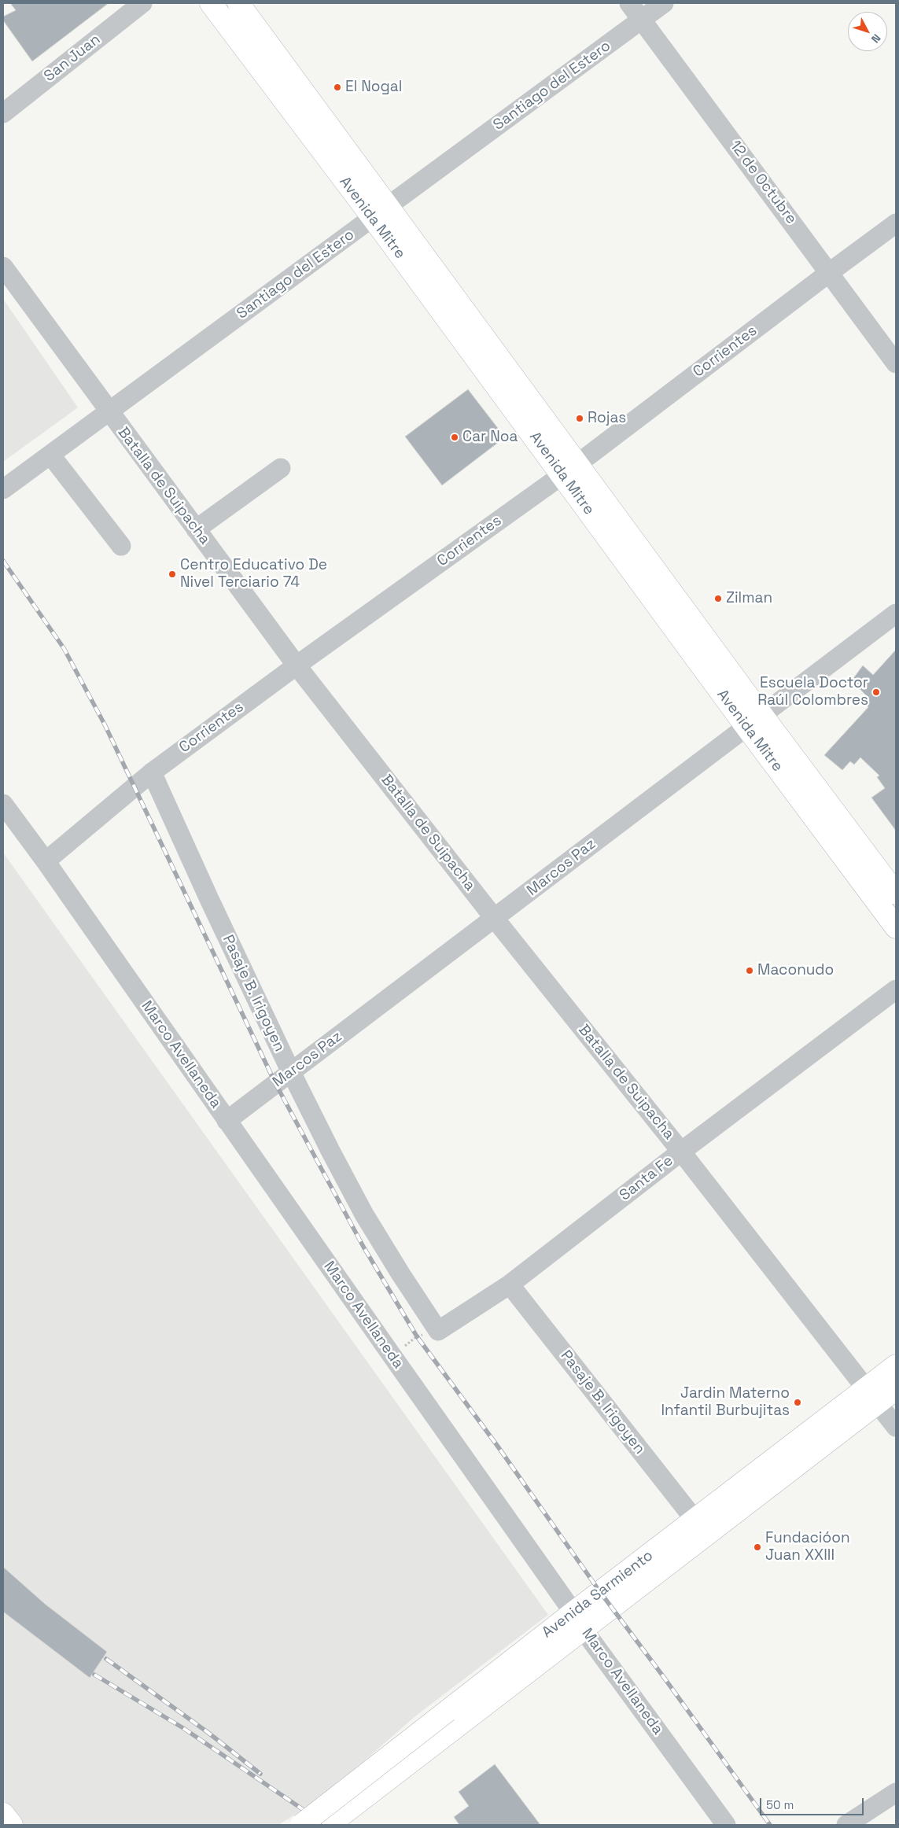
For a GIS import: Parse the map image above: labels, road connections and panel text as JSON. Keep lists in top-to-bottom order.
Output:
{
  "streets": {
    "main road": ["Avenida Mitre", "Avenida Sarmiento"],
    "street": [
      "San Juan",
      "Santiago del Estero",
      "12 de Octubre",
      "Corrientes",
      "Batalla de Suipacha",
      "Marcos Paz",
      "Pasaje B. Irigoyen",
      "Marco Avellaneda",
      "Santa Fe"
    ]
  },
  "crossings": [
    ["Santiago del Estero", "12 de Octubre"],
    ["Santiago del Estero", "Avenida Mitre"],
    ["Santiago del Estero", "Batalla de Suipacha"],
    ["12 de Octubre", "Corrientes"],
    ["Avenida Mitre", "Corrientes"],
    ["Avenida Mitre", "Marcos Paz"],
    ["Corrientes", "Batalla de Suipacha"],
    ["Corrientes", "Pasaje B. Irigoyen"],
    ["Corrientes", "Marco Avellaneda"],
    ["Batalla de Suipacha", "Marcos Paz"],
    ["Batalla de Suipacha", "Santa Fe"],
    ["Batalla de Suipacha", "Avenida Sarmiento"],
    ["Marcos Paz", "Pasaje B. Irigoyen"],
    ["Marcos Paz", "Marco Avellaneda"],
    ["Pasaje B. Irigoyen", "Santa Fe"],
    ["Pasaje B. Irigoyen", "Avenida Sarmiento"],
    ["Marco Avellaneda", "Avenida Sarmiento"]
  ],
  "places": [
    "El Nogal",
    "Rojas",
    "Car Noa",
    "Centro Educativo De Nivel Terciario 74",
    "Zilman",
    "Escuela Doctor Raúl Colombres",
    "Maconudo",
    "Jardin Materno Infantil Burbujitas",
    "Fundacióon Juan XXIII"
  ],
  "scale_bar": "50 m",
  "north": "bottom right"
}
